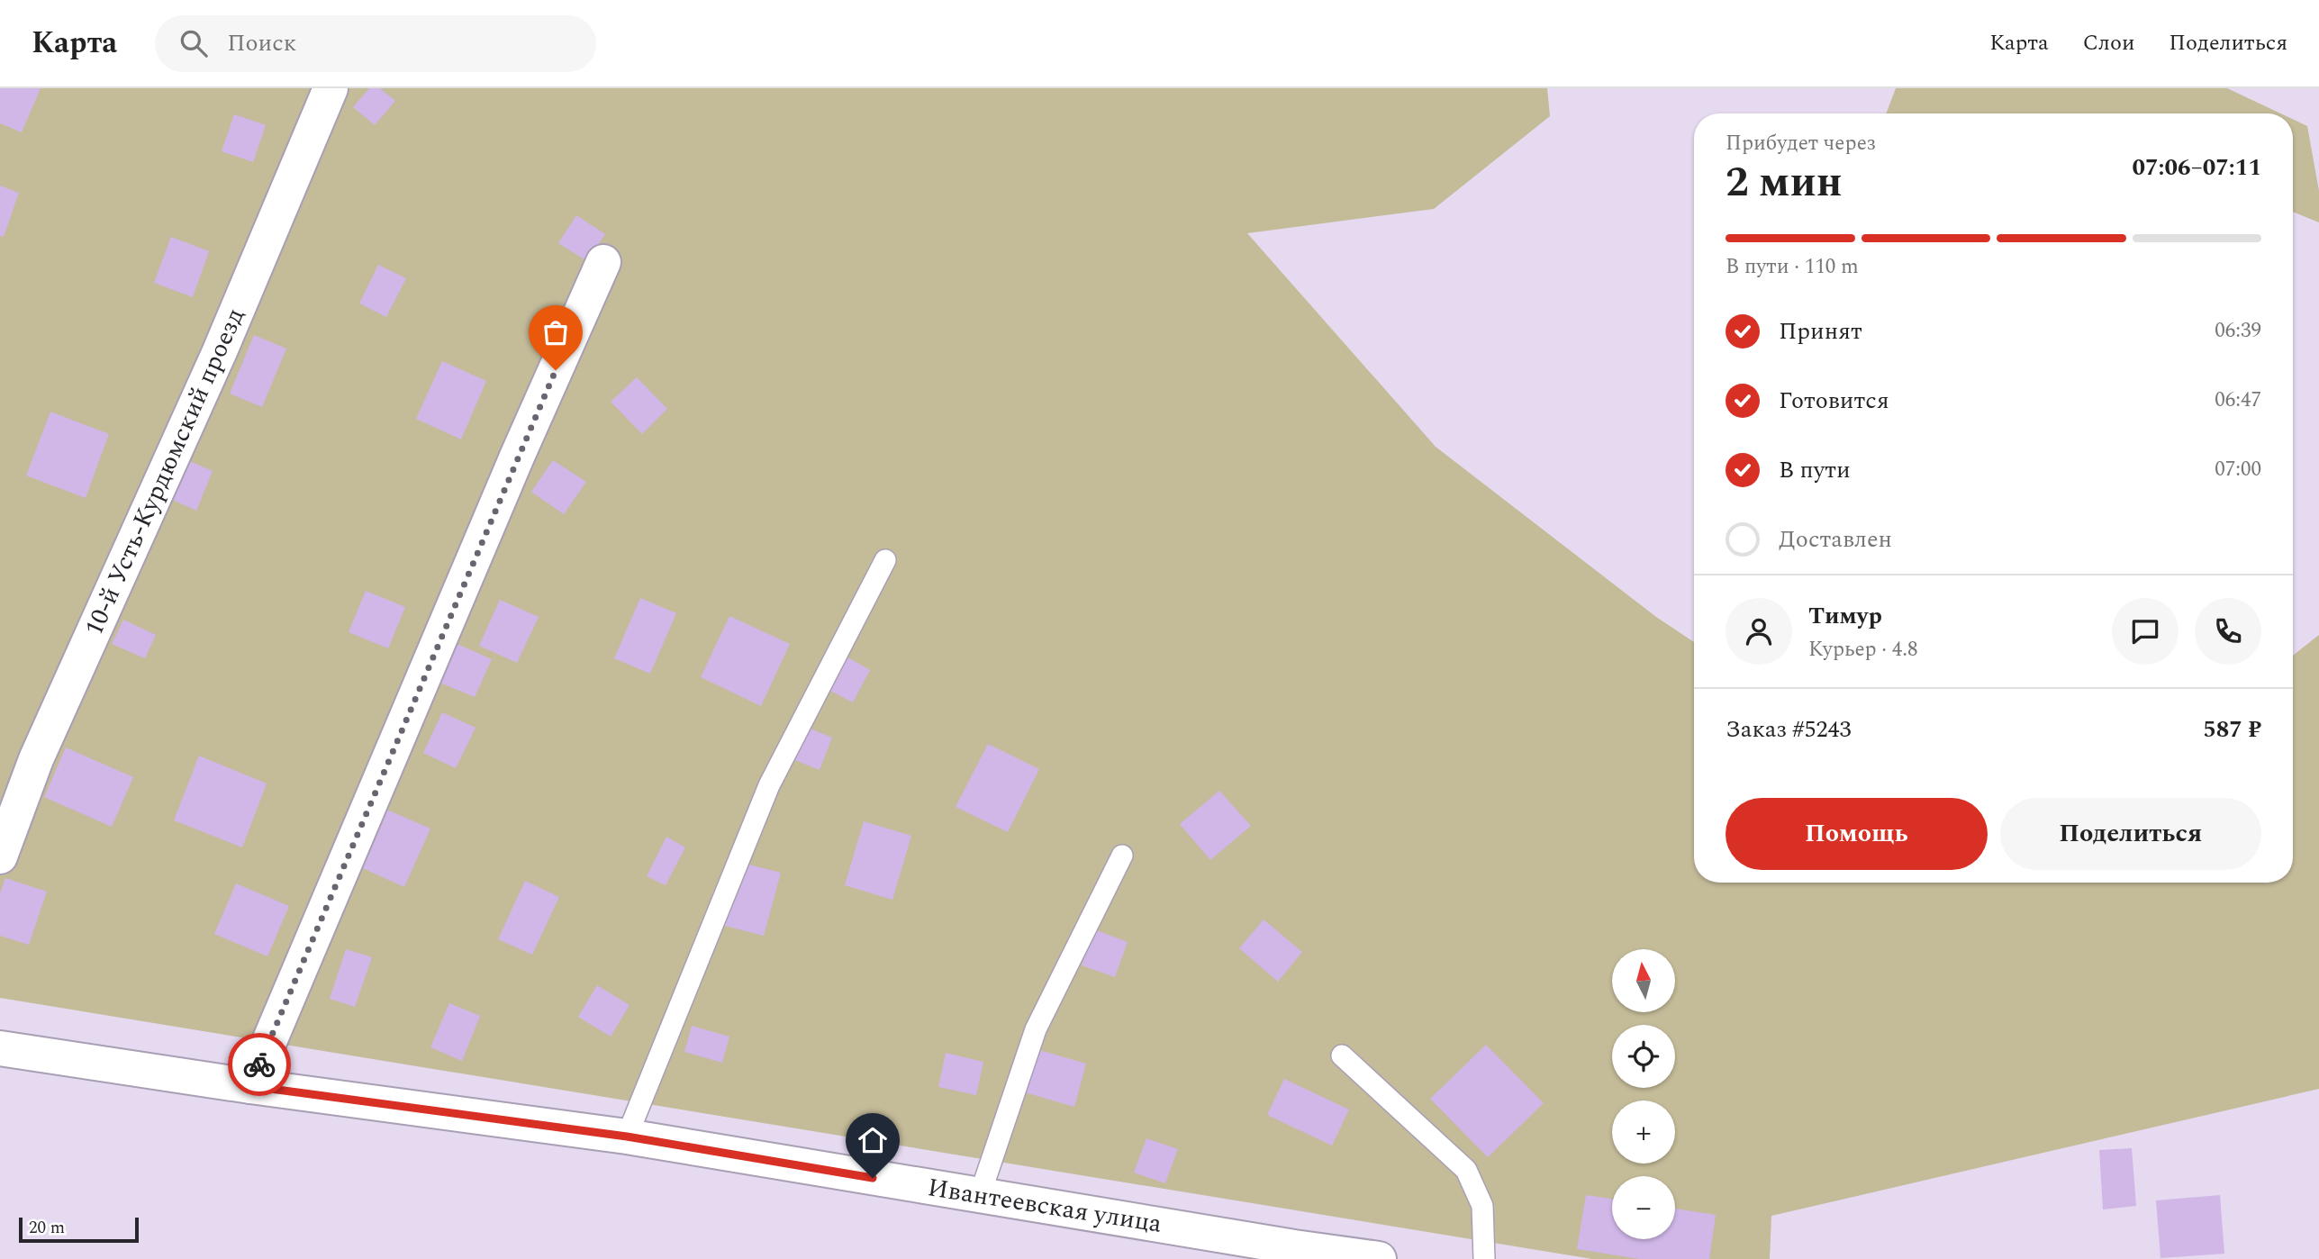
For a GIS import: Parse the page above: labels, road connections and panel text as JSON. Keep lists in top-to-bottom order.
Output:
{
  "streets": {
    "street": ["10-й Усть-Курдюмский проезд", "Ивантеевская улица"]
  },
  "scale_bar": "20 m",
  "north": "top",
  "page": {
    "header": "Карта",
    "search": "Поиск",
    "nav": ["Карта", "Слои", "Поделиться"],
    "heading": ["2 мин", "Прибудет через", "07:06–07:11"],
    "panel": [
      "Тимур",
      "Курьер · 4.8",
      "Заказ #5243",
      "587 ₽"
    ],
    "bar": "В пути · 110 m",
    "list": [
      ["Принят", "06:39"],
      ["Готовится", "06:47"],
      ["В пути", "07:00"],
      "Доставлен"
    ],
    "buttons": ["Помощь", "Поделиться"],
    "map_buttons": ["+", "−"],
    "scale": "20 m"
  }
}
